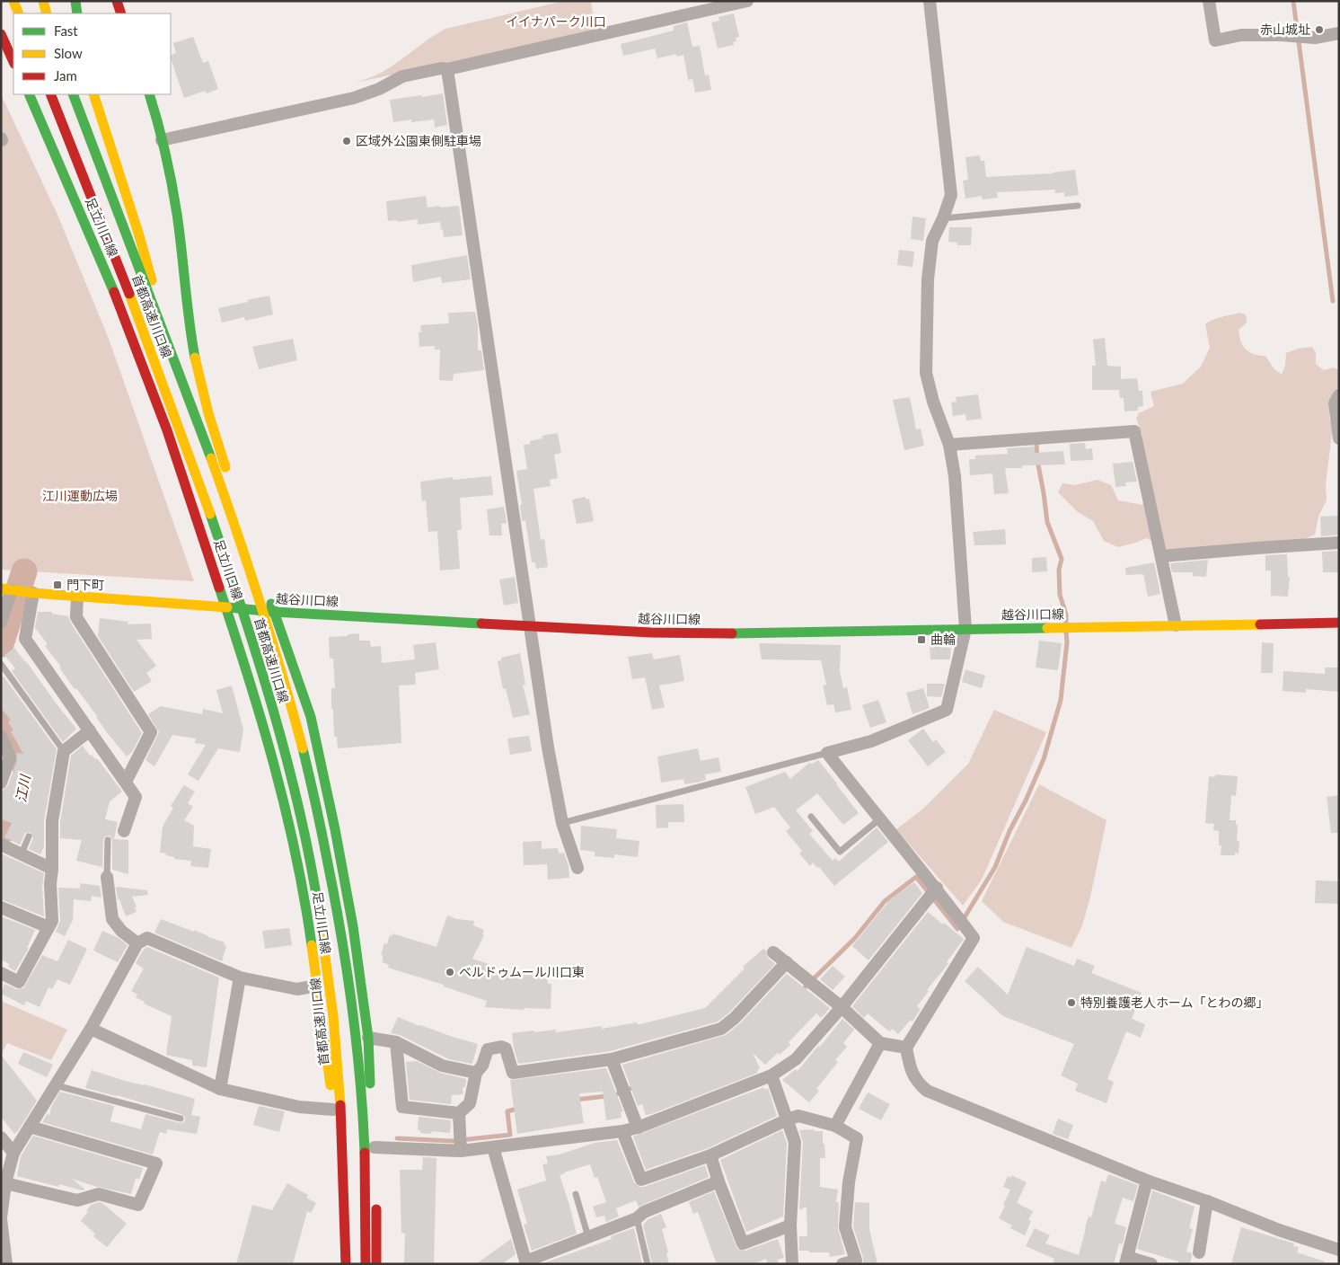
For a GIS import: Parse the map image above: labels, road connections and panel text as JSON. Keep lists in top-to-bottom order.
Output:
{
  "streets": {
    "main road": ["足立川口線", "首都高速川口線", "越谷川口線"]
  },
  "crossings": [
    ["足立川口線", "越谷川口線"]
  ],
  "water": ["江川"],
  "parks": ["イイナパーク川口", "江川運動広場"],
  "places": {
    "other": [
      "赤山城址",
      "区域外公園東側駐車場",
      "ベルドゥムール川口東",
      "特別養護老人ホーム「とわの郷」"
    ],
    "transit": ["門下町", "曲輪"]
  },
  "legend": ["Fast", "Slow", "Jam"]
}
